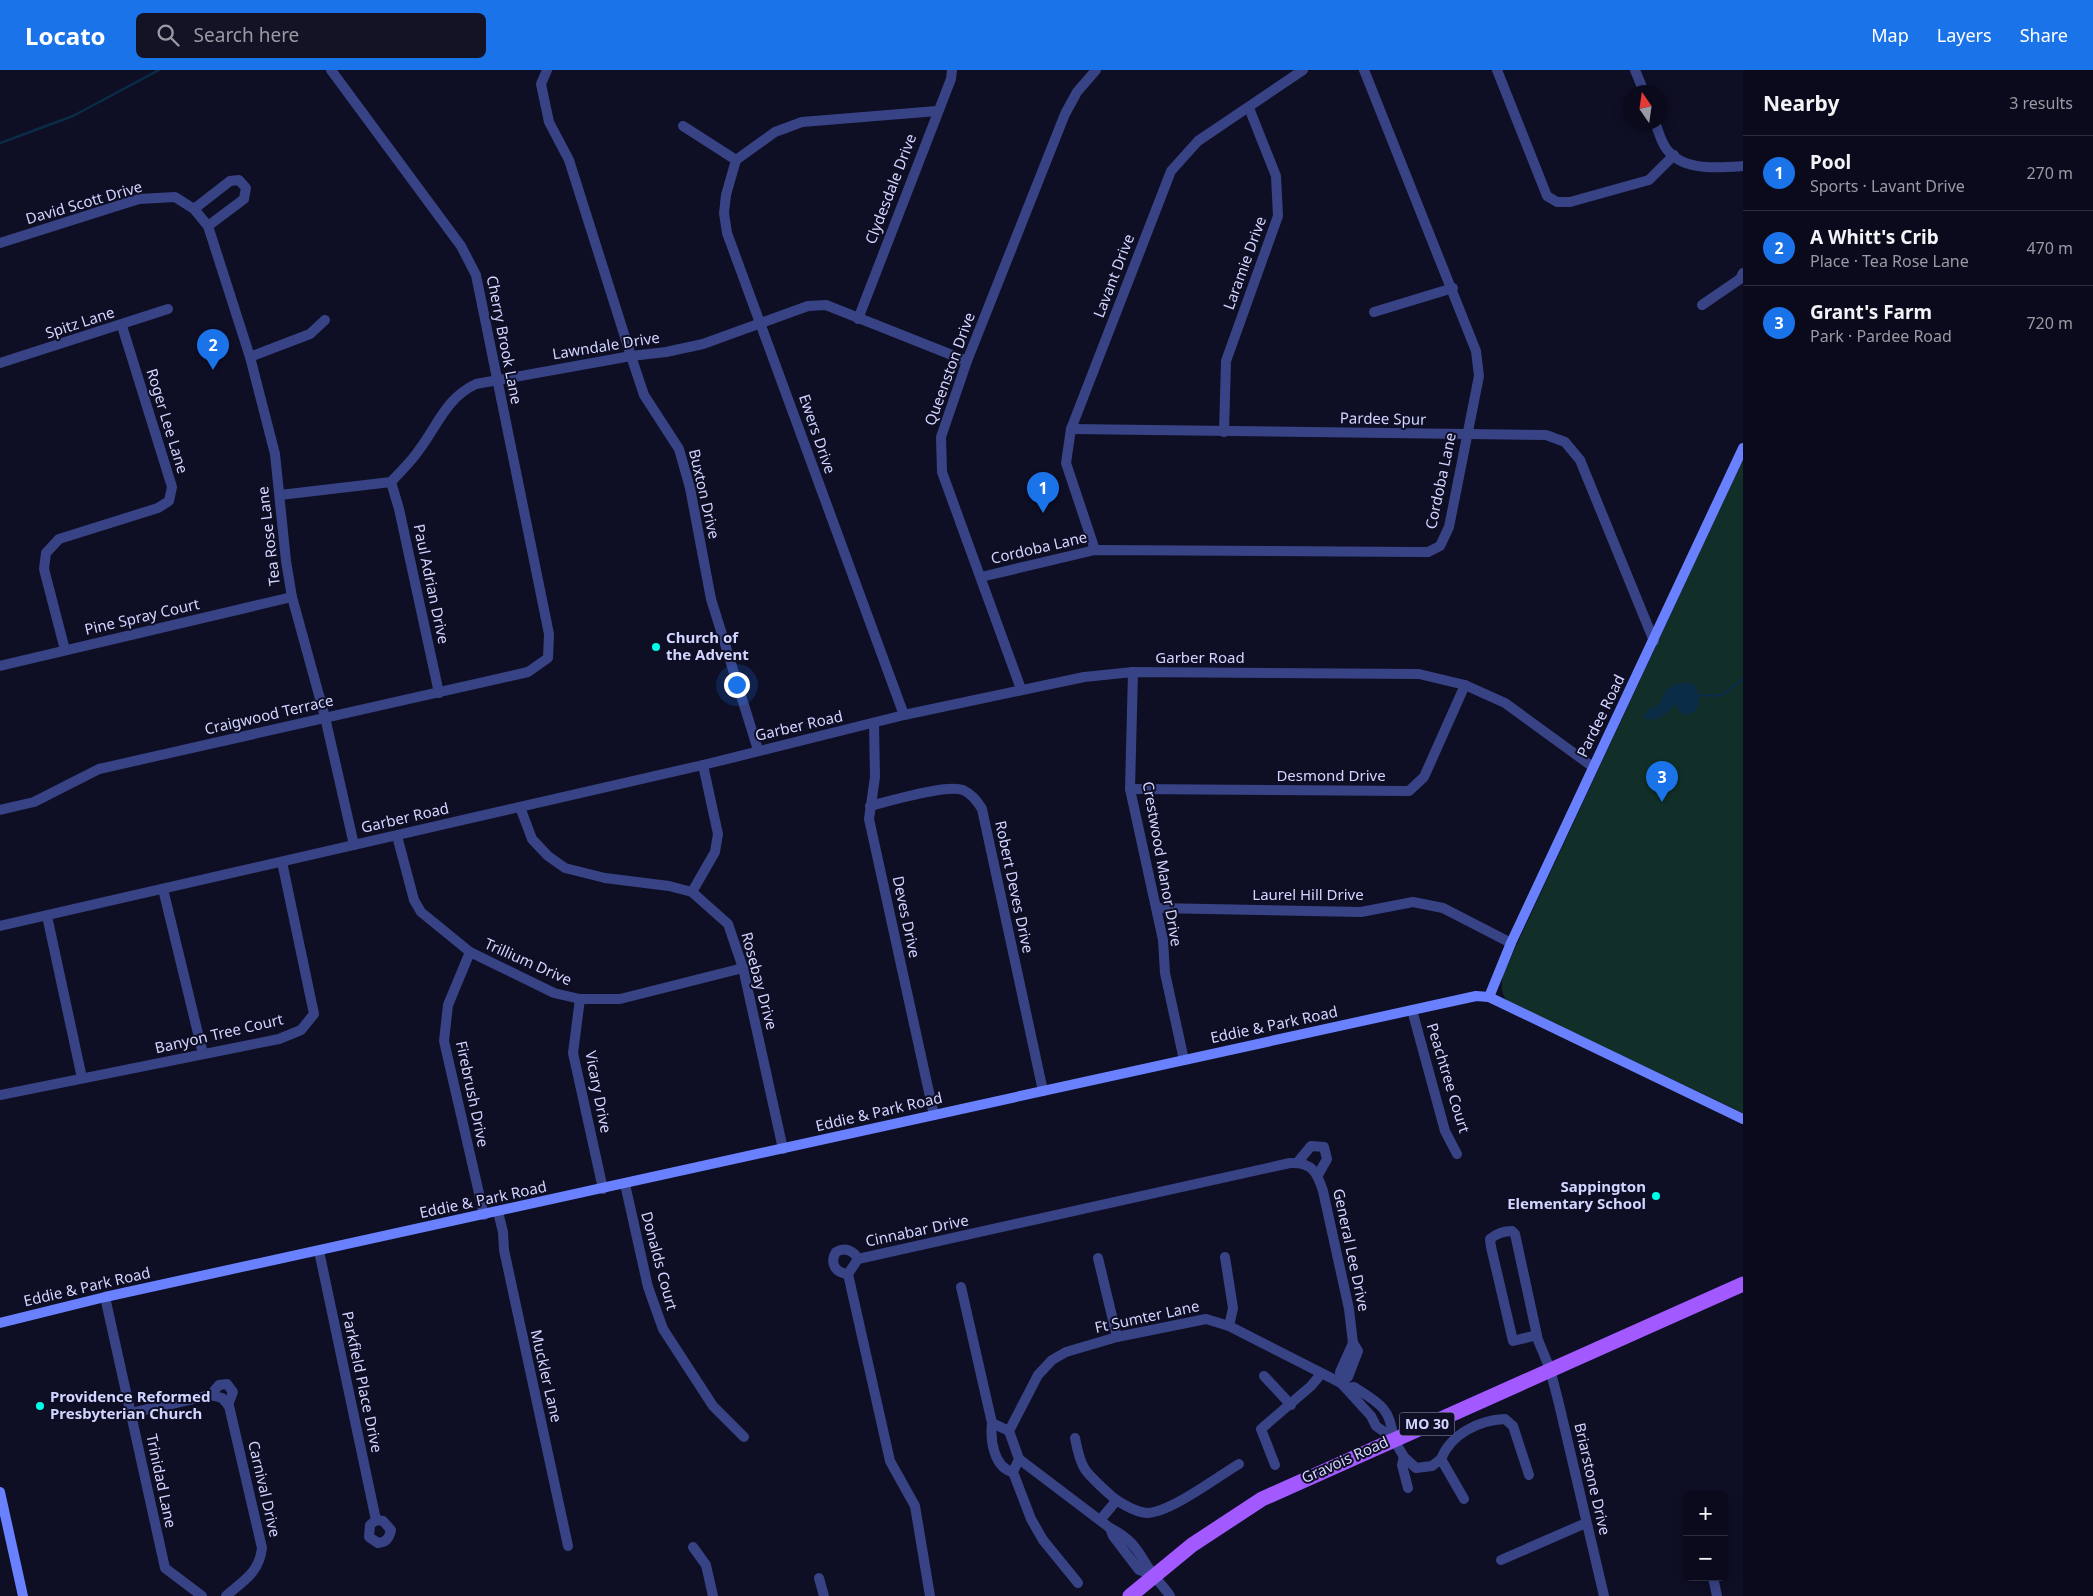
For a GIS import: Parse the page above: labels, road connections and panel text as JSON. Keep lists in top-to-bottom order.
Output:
{
  "streets": {
    "main road": ["MO 30", "Gravois Road"],
    "street": [
      "Clydesdale Drive",
      "David Scott Drive",
      "Laramie Drive",
      "Lavant Drive",
      "Spitz Lane",
      "Cherry Brook Lane",
      "Lawndale Drive",
      "Queenston Drive",
      "Pardee Spur",
      "Roger Lee Lane",
      "Ewers Drive",
      "Cordoba Lane",
      "Buxton Drive",
      "Tea Rose Lane",
      "Paul Adrian Drive",
      "Pine Spray Court",
      "Garber Road",
      "Craigwood Terrace",
      "Pardee Road",
      "Desmond Drive",
      "Crestwood Manor Drive",
      "Robert Deves Drive",
      "Laurel Hill Drive",
      "Deves Drive",
      "Trillium Drive",
      "Rosebay Drive",
      "Eddie & Park Road",
      "Banyon Tree Court",
      "Peachtree Court",
      "Vicary Drive",
      "Firebrush Drive",
      "Cinnabar Drive",
      "General Lee Drive",
      "Donalds Court",
      "Ft Sumter Lane",
      "Muckler Lane",
      "Parkfield Place Drive",
      "Briarstone Drive",
      "Trinidad Lane",
      "Carnival Drive"
    ]
  },
  "crossings": [
    ["Clydesdale Drive", "Lawndale Drive"],
    ["David Scott Drive", "Tea Rose Lane"],
    ["Laramie Drive", "Lavant Drive"],
    ["Laramie Drive", "Pardee Spur"],
    ["Lavant Drive", "Pardee Spur"],
    ["Lavant Drive", "Cordoba Lane"],
    ["Spitz Lane", "Roger Lee Lane"],
    ["Cherry Brook Lane", "Lawndale Drive"],
    ["Cherry Brook Lane", "Craigwood Terrace"],
    ["Lawndale Drive", "Queenston Drive"],
    ["Lawndale Drive", "Ewers Drive"],
    ["Lawndale Drive", "Buxton Drive"],
    ["Lawndale Drive", "Paul Adrian Drive"],
    ["Queenston Drive", "Cordoba Lane"],
    ["Queenston Drive", "Garber Road"],
    ["Pardee Spur", "Cordoba Lane"],
    ["Pardee Spur", "Pardee Road"],
    ["Roger Lee Lane", "Pine Spray Court"],
    ["Ewers Drive", "Garber Road"],
    ["Buxton Drive", "Garber Road"],
    ["Tea Rose Lane", "Pine Spray Court"],
    ["Tea Rose Lane", "Garber Road"],
    ["Tea Rose Lane", "Craigwood Terrace"],
    ["Paul Adrian Drive", "Craigwood Terrace"],
    ["Garber Road", "Pardee Road"],
    ["Garber Road", "Desmond Drive"],
    ["Garber Road", "Crestwood Manor Drive"],
    ["Garber Road", "Deves Drive"],
    ["Garber Road", "Trillium Drive"],
    ["Garber Road", "Rosebay Drive"],
    ["Garber Road", "Banyon Tree Court"],
    ["Pardee Road", "Laurel Hill Drive"],
    ["Pardee Road", "Eddie & Park Road"],
    ["Desmond Drive", "Crestwood Manor Drive"],
    ["Crestwood Manor Drive", "Laurel Hill Drive"],
    ["Crestwood Manor Drive", "Eddie & Park Road"],
    ["Robert Deves Drive", "Deves Drive"],
    ["Robert Deves Drive", "Eddie & Park Road"],
    ["Deves Drive", "Eddie & Park Road"],
    ["Trillium Drive", "Rosebay Drive"],
    ["Trillium Drive", "Vicary Drive"],
    ["Trillium Drive", "Firebrush Drive"],
    ["Rosebay Drive", "Eddie & Park Road"],
    ["Eddie & Park Road", "Peachtree Court"],
    ["Eddie & Park Road", "Vicary Drive"],
    ["Eddie & Park Road", "Firebrush Drive"],
    ["Eddie & Park Road", "Donalds Court"],
    ["Eddie & Park Road", "Muckler Lane"],
    ["Eddie & Park Road", "Parkfield Place Drive"],
    ["Eddie & Park Road", "Trinidad Lane"],
    ["Cinnabar Drive", "General Lee Drive"],
    ["General Lee Drive", "Ft Sumter Lane"],
    ["Ft Sumter Lane", "Gravois Road"],
    ["Gravois Road", "Briarstone Drive"],
    ["Trinidad Lane", "Carnival Drive"]
  ],
  "places": ["Church of the Advent", "Sappington Elementary School", "Providence Reformed Presbyterian Church"],
  "north": "top",
  "page": {
    "header": "Locato",
    "search": "Search here",
    "nav": ["Map", "Layers", "Share"],
    "heading": ["Nearby", "3 results"],
    "list": [
      {
        "mark": "1",
        "name": "Pool",
        "note": "Sports · Lavant Drive",
        "value": "270 m"
      },
      {
        "mark": "2",
        "name": "A Whitt's Crib",
        "note": "Place · Tea Rose Lane",
        "value": "470 m"
      },
      {
        "mark": "3",
        "name": "Grant's Farm",
        "note": "Park · Pardee Road",
        "value": "720 m"
      }
    ],
    "pins": ["2", "1", "3"],
    "map_buttons": ["+", "−"]
  }
}
